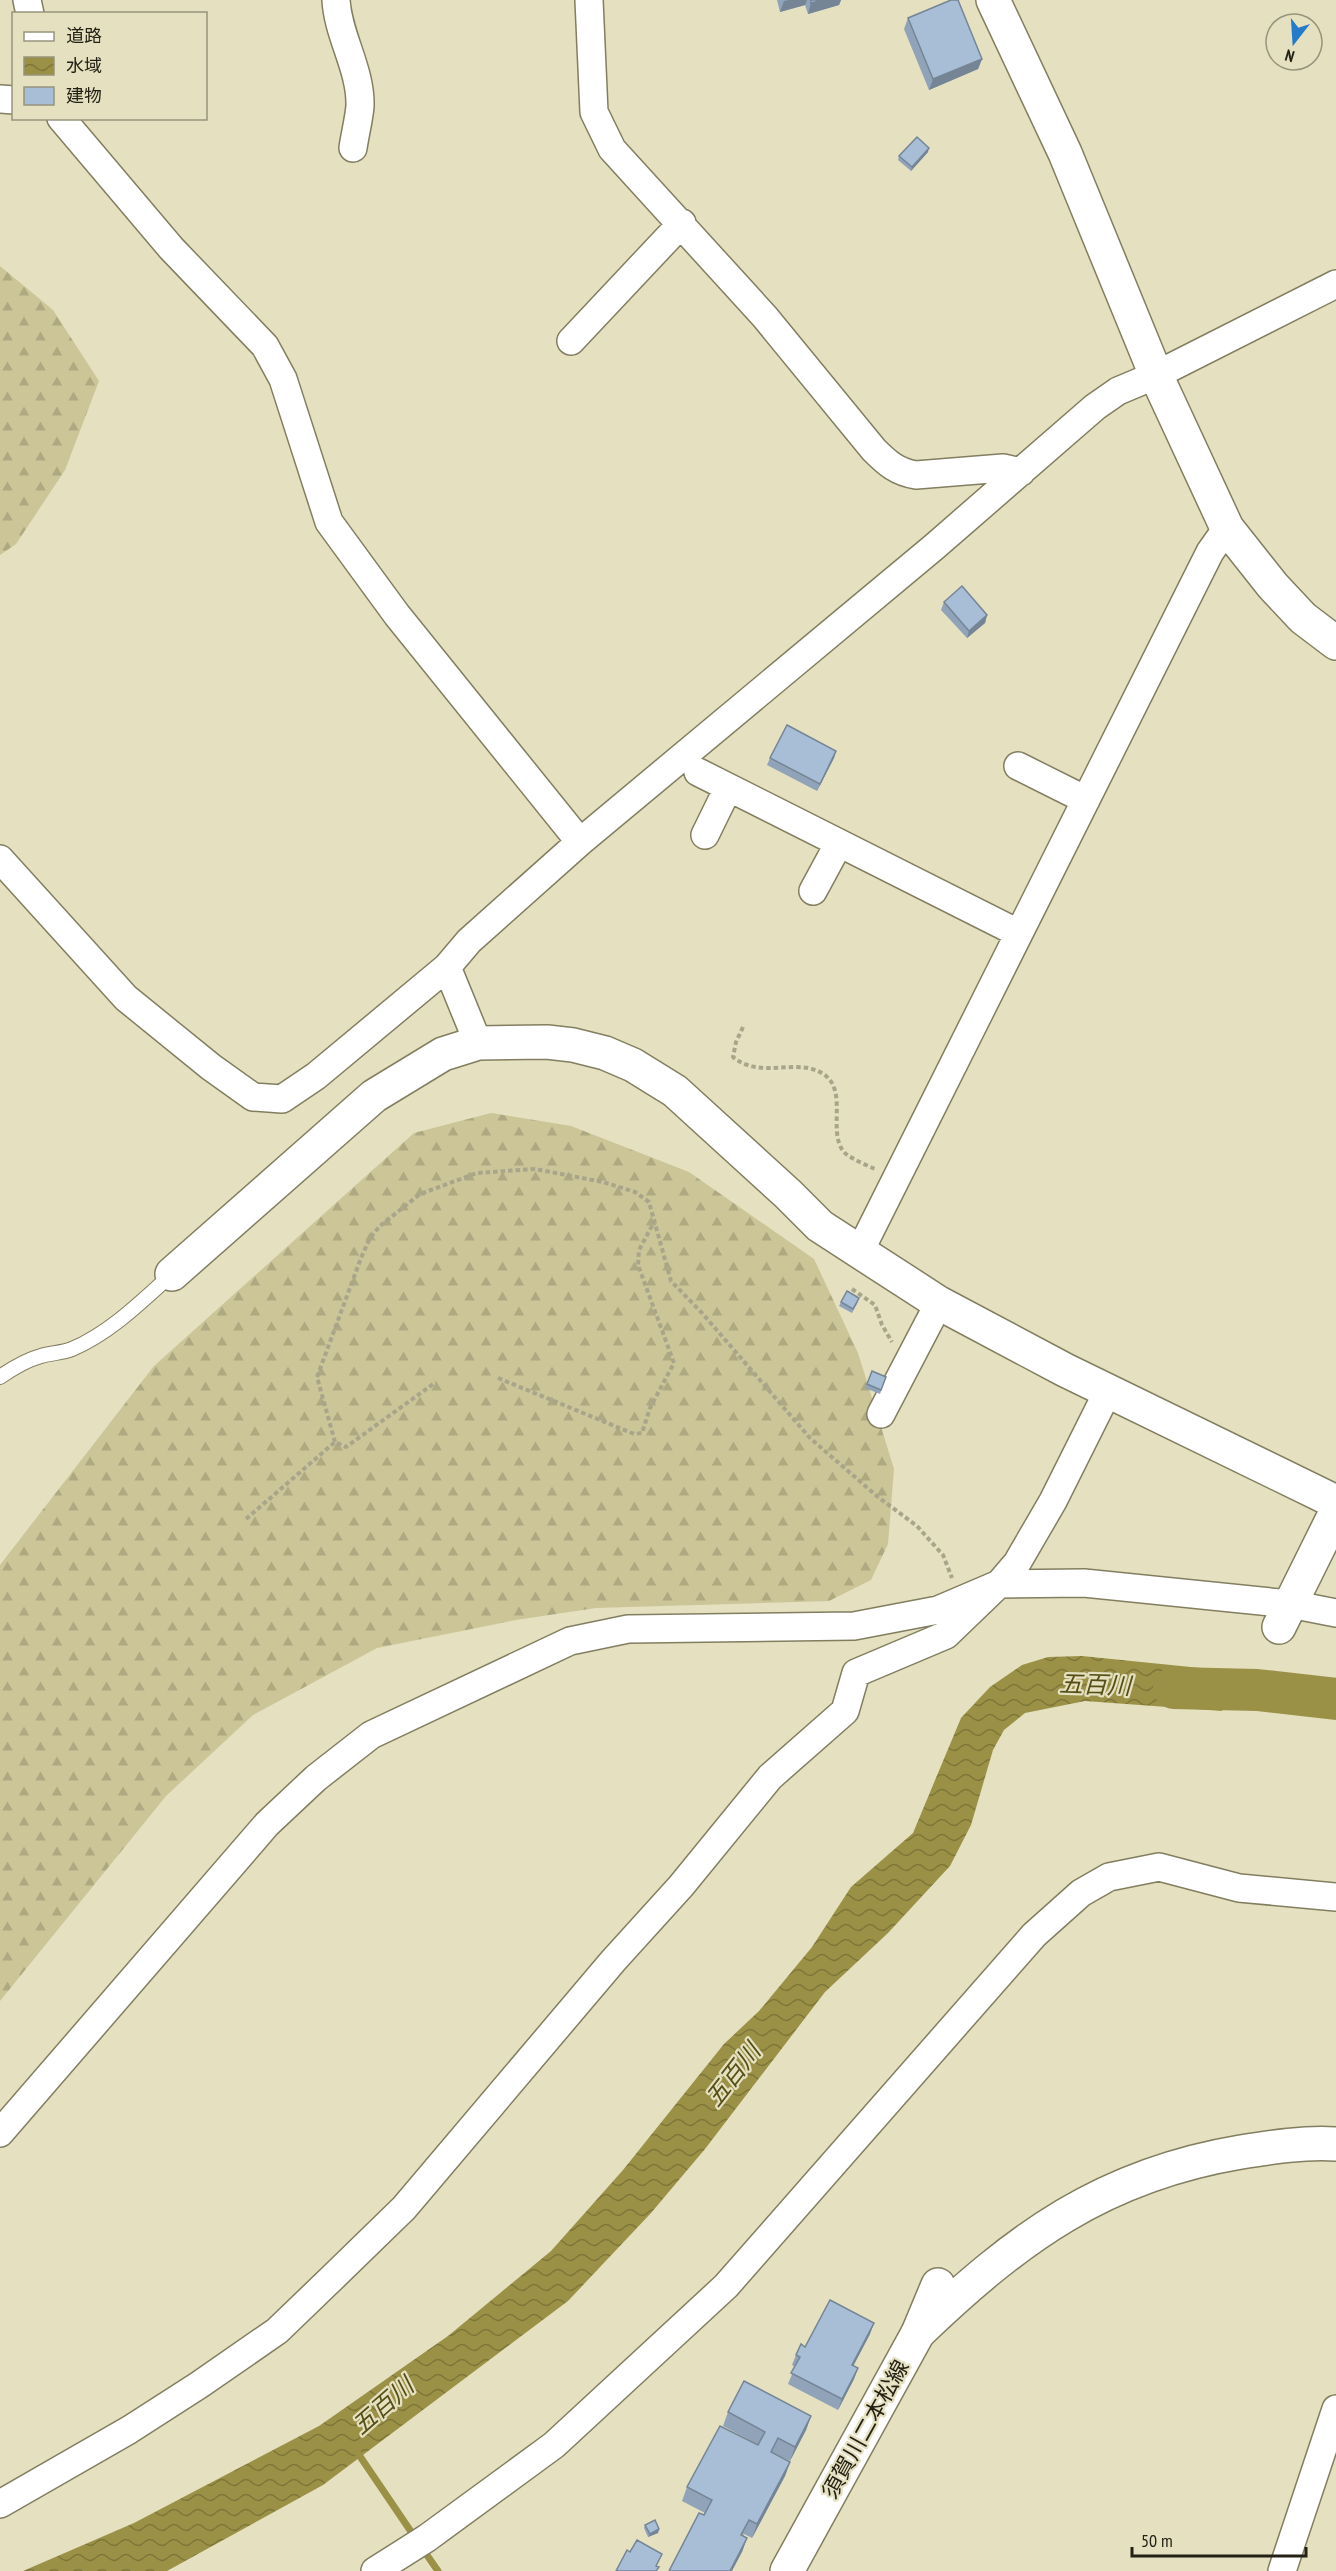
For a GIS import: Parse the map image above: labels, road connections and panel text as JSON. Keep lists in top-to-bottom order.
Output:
{
  "streets": {
    "street": ["須賀川二本松線"]
  },
  "water": ["五百川"],
  "legend": ["道路", "水域", "建物"],
  "scale_bar": "50 m",
  "north": "bottom"
}
